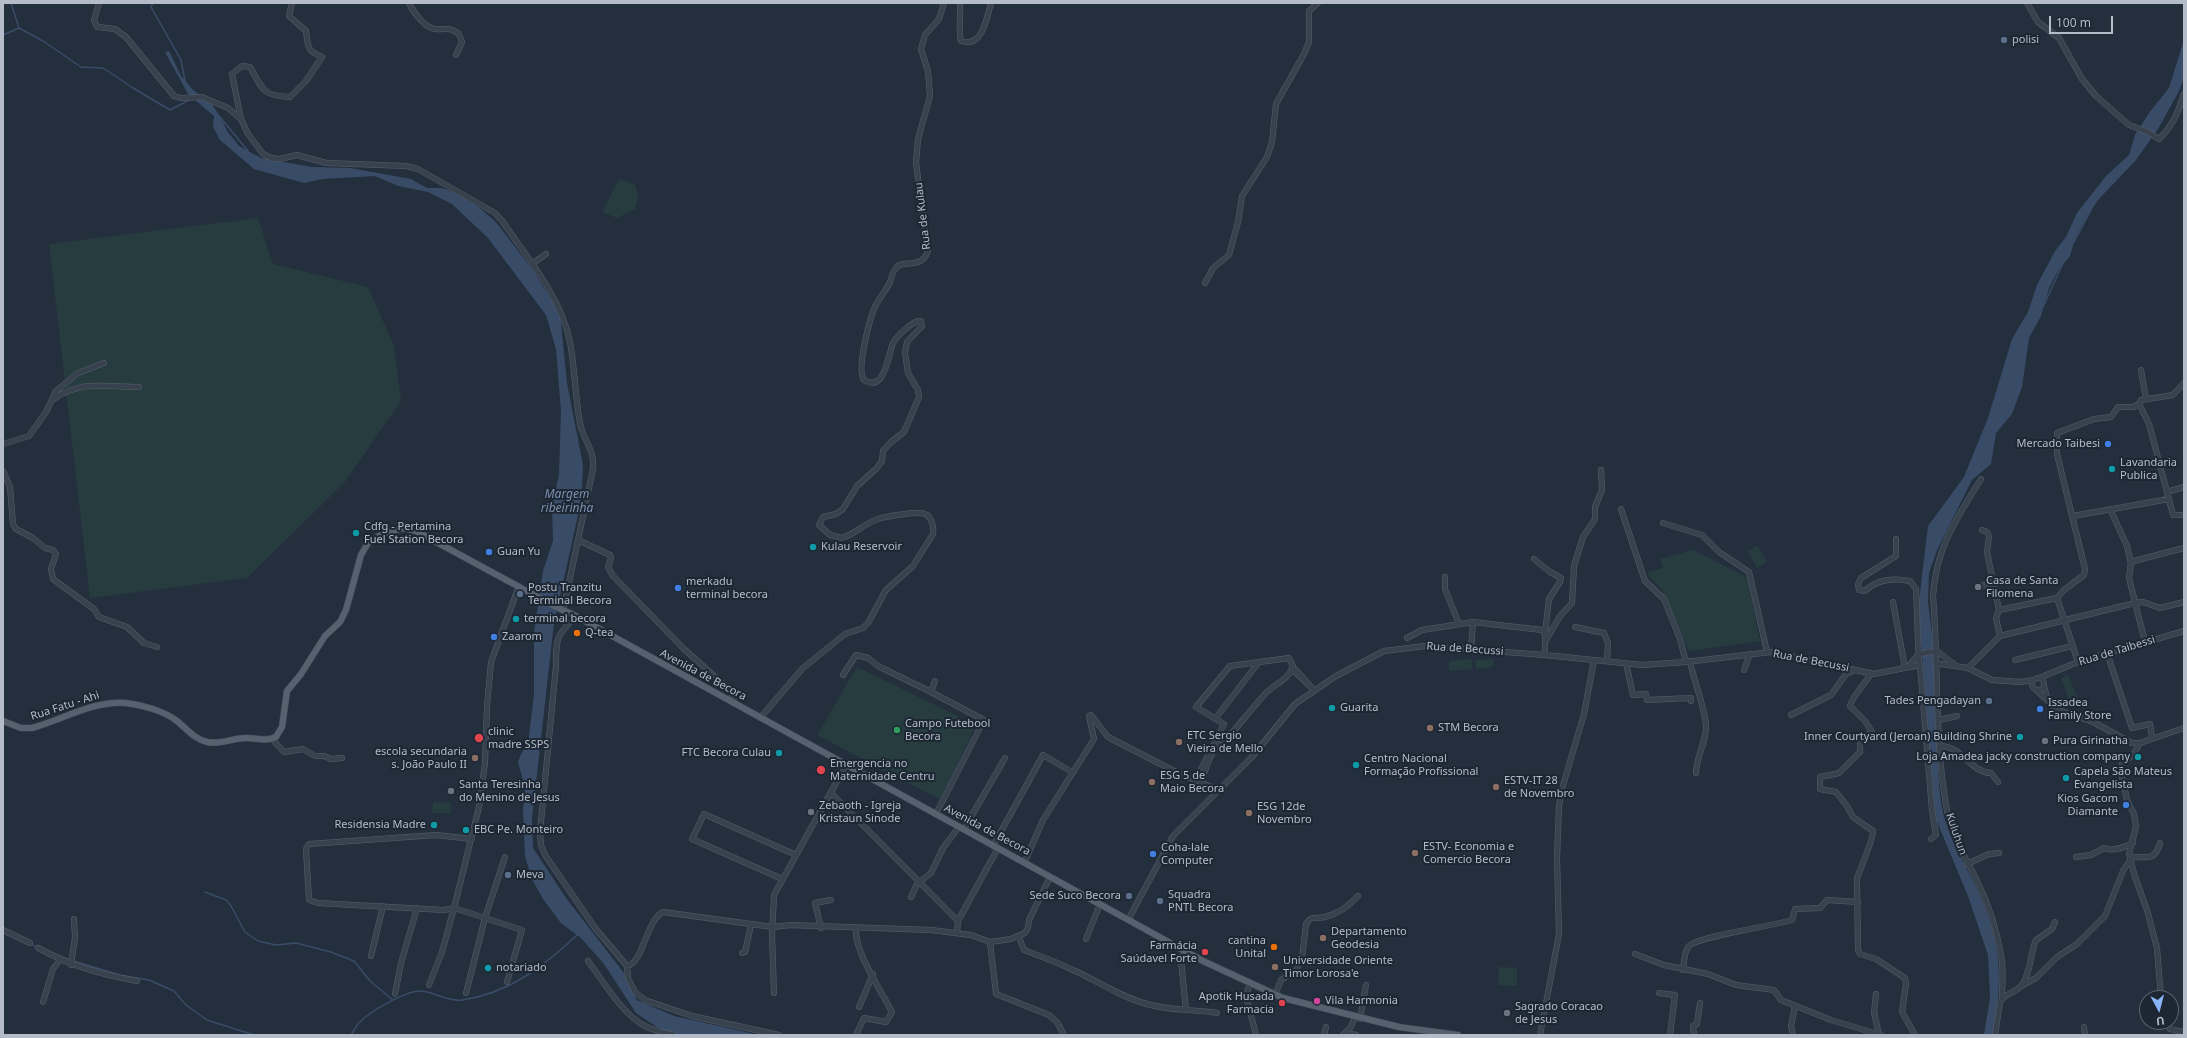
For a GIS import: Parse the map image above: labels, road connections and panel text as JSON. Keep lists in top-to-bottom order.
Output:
{
  "streets": {
    "main road": ["Avenida de Becora", "Rua Fatu - Ahi"],
    "street": [
      "Rua de Kulau",
      "Rua de Becussi",
      "Rua de Taibessi",
      "Kuluhun"
    ]
  },
  "crossings": [
    ["Rua de Kulau", "Avenida de Becora"],
    ["Rua de Becussi", "Avenida de Becora"],
    ["Rua de Taibessi", "Kuluhun"]
  ],
  "water": ["Margem ribeirinha"],
  "places": [
    "polisi",
    "Mercado Taibesi",
    "Lavandaria Publica",
    "Cdfg - Pertamina Fuel Station Becora",
    "Kulau Reservoir",
    "Guan Yu",
    "Casa de Santa Filomena",
    "merkadu terminal becora",
    "Postu Tranzitu Terminal Becora",
    "terminal becora",
    "Q-tea",
    "Zaarom",
    "Tades Pengadayan",
    "Guarita",
    "Issadea Family Store",
    "STM Becora",
    "Campo Futebool Becora",
    "Inner Courtyard (Jeroan) Building Shrine",
    "clinic madre SSPS",
    "Pura Girinatha",
    "ETC Sergio Vieira de Mello",
    "FTC Becora Culau",
    "Loja Amadea jacky construction company",
    "escola secundaria s. João Paulo II",
    "Centro Nacional Formação Profissional",
    "Emergencia no Maternidade Centru",
    "Capela São Mateus Evangelista",
    "ESG 5 de Maio Becora",
    "ESTV-IT 28 de Novembro",
    "Santa Teresinha do Menino de Jesus",
    "Kios Gacom Diamante",
    "Zebaoth - Igreja Kristaun Sinode",
    "ESG 12de Novembro",
    "Residensia Madre",
    "EBC Pe. Monteiro",
    "ESTV- Economia e Comercio Becora",
    "Coha-lale Computer",
    "Meva",
    "Sede Suco Becora",
    "Squadra PNTL Becora",
    "Departamento Geodesia",
    "cantina Unital",
    "Farmácia Saúdavel Forte",
    "Universidade Oriente Timor Lorosa'e",
    "notariado",
    "Vila Harmonia",
    "Apotik Husada Farmacia",
    "Sagrado Coracao de Jesus"
  ],
  "scale_bar": "100 m",
  "north": "bottom"
}
